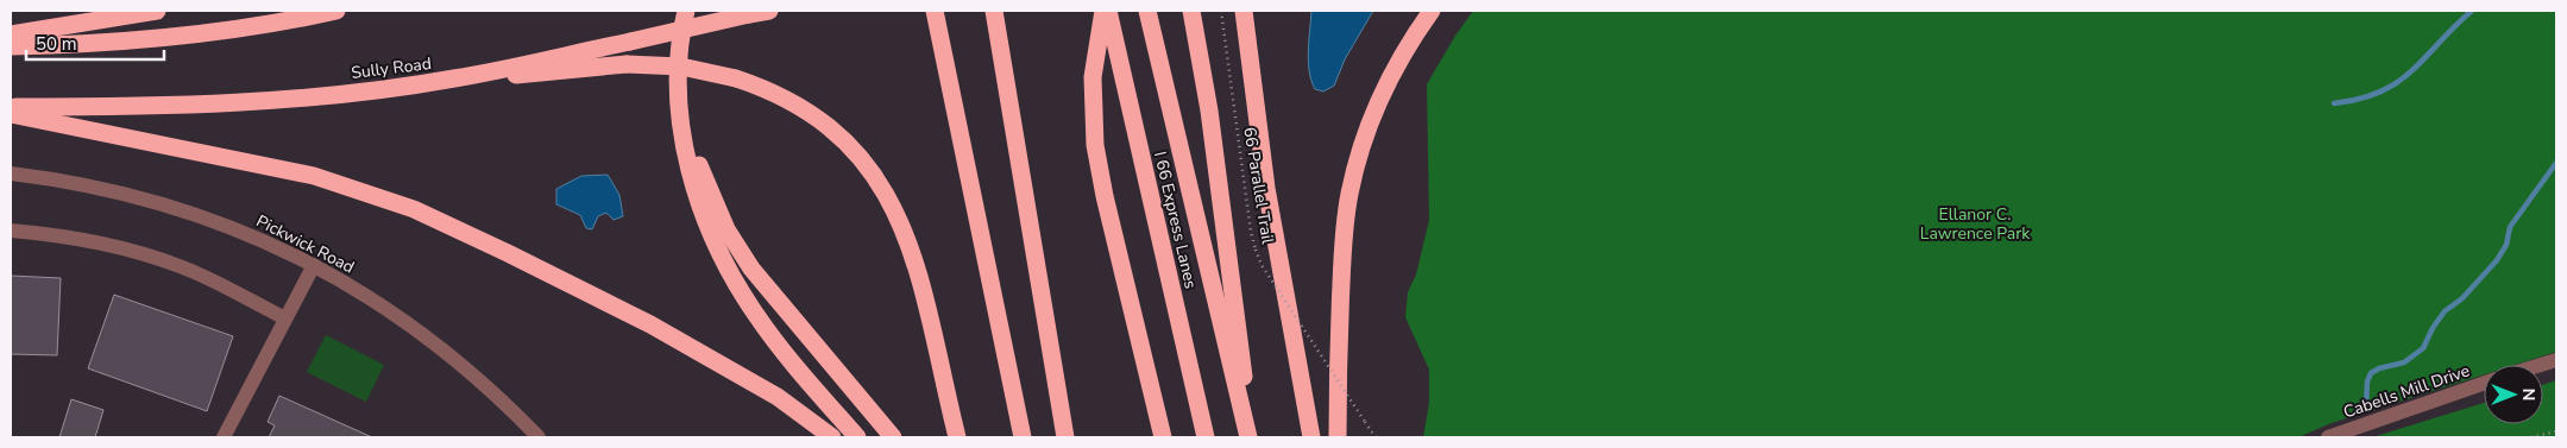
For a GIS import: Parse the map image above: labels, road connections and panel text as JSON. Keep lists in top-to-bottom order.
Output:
{
  "streets": {
    "highway": ["Sully Road", "I 66 Express Lanes"],
    "street": ["Pickwick Road", "Cabells Mill Drive"],
    "path": ["66 Parallel Trail"]
  },
  "parks": ["Ellanor C. Lawrence Park"],
  "scale_bar": "50 m",
  "north": "right"
}
